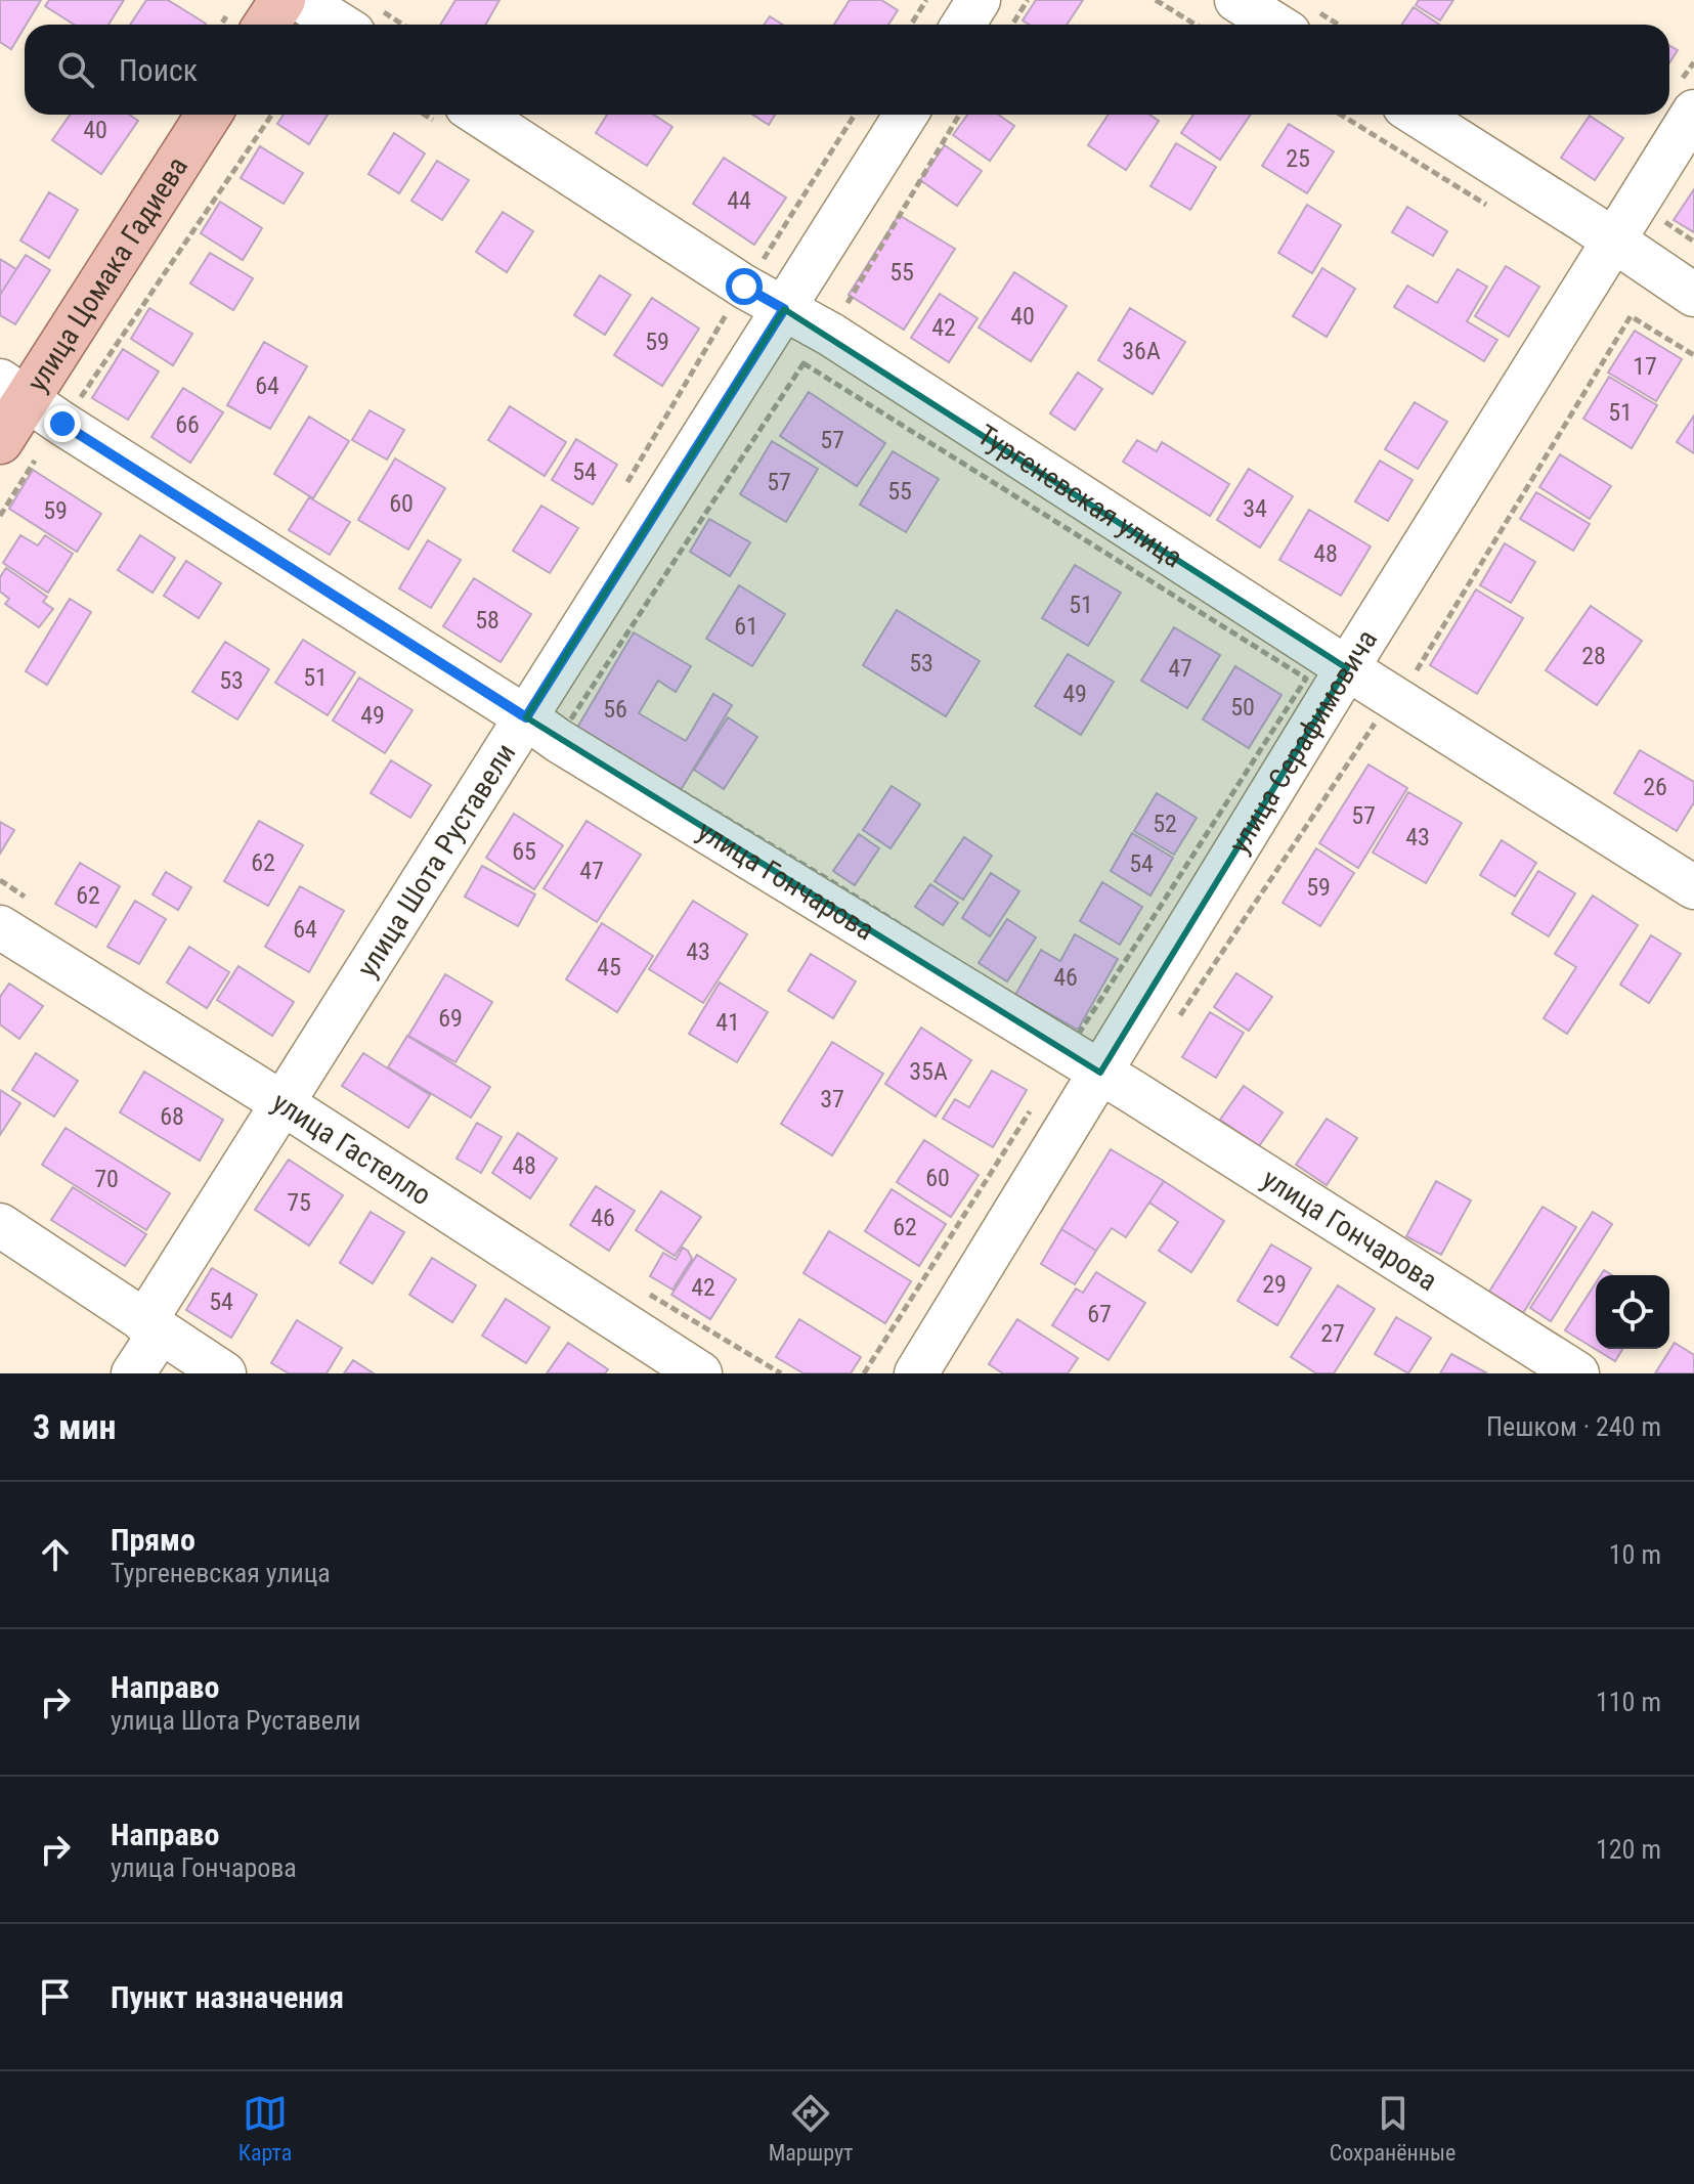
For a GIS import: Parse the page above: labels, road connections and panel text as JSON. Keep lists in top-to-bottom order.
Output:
{
  "streets": {
    "main road": ["улица Цомака Гадиева"],
    "street": [
      "Тургеневская улица",
      "улица Серафимовича",
      "улица Шота Руставели",
      "улица Гончарова",
      "улица Гастелло"
    ]
  },
  "crossings": [
    ["улица Цомака Гадиева", "улица Гончарова"],
    ["Тургеневская улица", "улица Серафимовича"],
    ["Тургеневская улица", "улица Шота Руставели"],
    ["улица Серафимовича", "улица Гончарова"],
    ["улица Шота Руставели", "улица Гончарова"],
    ["улица Шота Руставели", "улица Гастелло"]
  ],
  "house_numbers": [
    "40",
    "25",
    "44",
    "55",
    "40",
    "42",
    "59",
    "36А",
    "17",
    "64",
    "51",
    "66",
    "57",
    "54",
    "57",
    "55",
    "60",
    "34",
    "59",
    "48",
    "51",
    "58",
    "61",
    "28",
    "53",
    "47",
    "51",
    "53",
    "49",
    "50",
    "56",
    "49",
    "26",
    "57",
    "52",
    "43",
    "65",
    "62",
    "54",
    "47",
    "59",
    "62",
    "64",
    "43",
    "45",
    "46",
    "69",
    "41",
    "35А",
    "37",
    "68",
    "48",
    "60",
    "70",
    "75",
    "46",
    "62",
    "29",
    "42",
    "54",
    "67",
    "27"
  ],
  "page": {
    "search": "Поиск",
    "heading": ["3 мин", "Пешком · 240 m"],
    "list": [
      ["Прямо", "Тургеневская улица", "10 m"],
      ["Направо", "улица Шота Руставели", "110 m"],
      ["Направо", "улица Гончарова", "120 m"],
      "Пункт назначения"
    ],
    "nav": ["Карта", "Маршрут", "Сохранённые"]
  }
}
